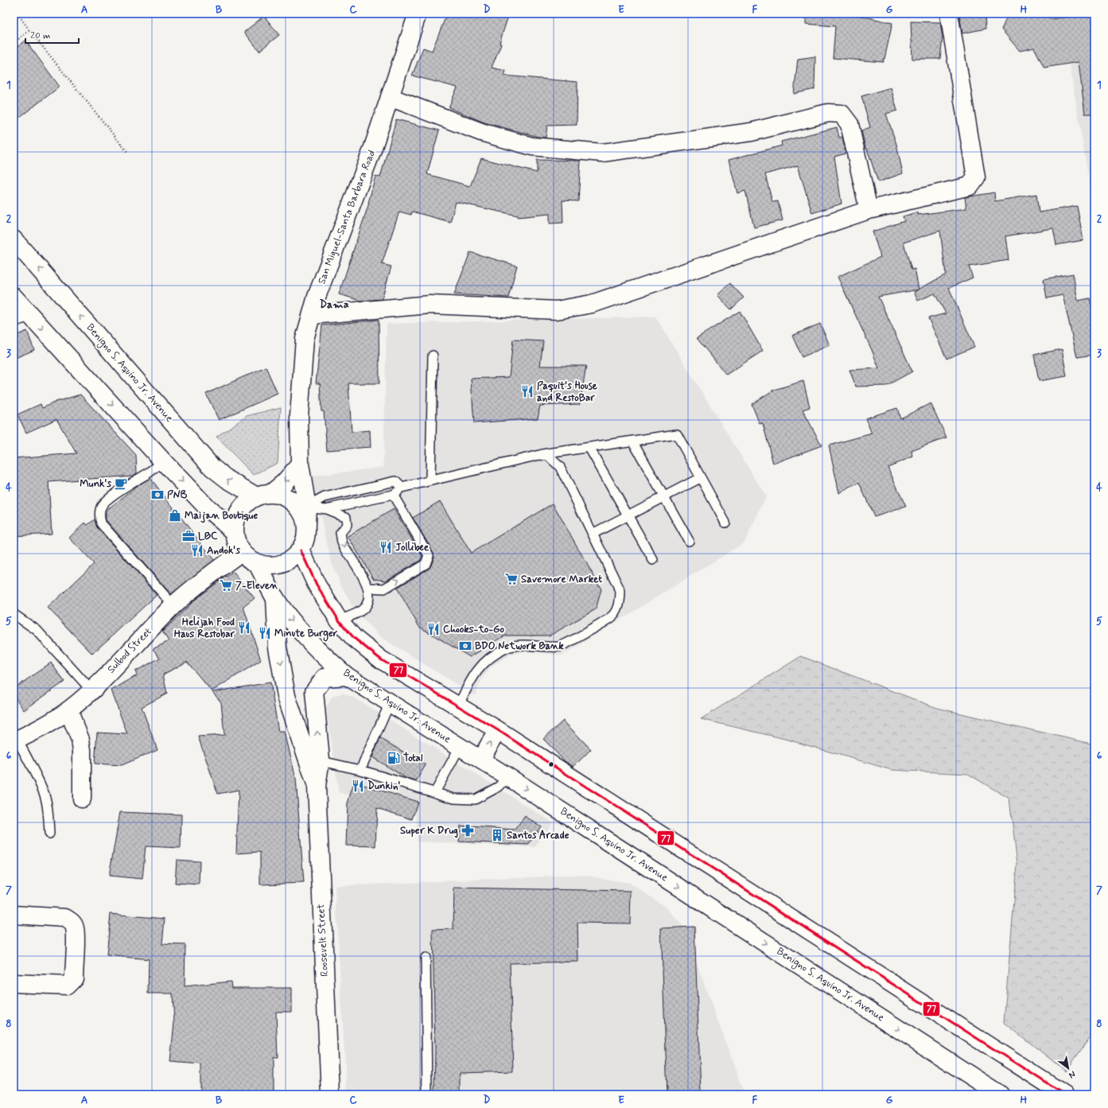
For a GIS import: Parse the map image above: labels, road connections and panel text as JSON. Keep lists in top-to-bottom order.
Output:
{
  "streets": {
    "main road": [
      "San Miguel-Santa Barbara Road",
      "Benigno S. Aquino Jr. Avenue",
      "Sulbod Street",
      "Roosevelt Street"
    ]
  },
  "crossings": [
    ["San Miguel-Santa Barbara Road", "Benigno S. Aquino Jr. Avenue"],
    ["San Miguel-Santa Barbara Road", "Sulbod Street"],
    ["Benigno S. Aquino Jr. Avenue", "Sulbod Street"],
    ["Benigno S. Aquino Jr. Avenue", "Roosevelt Street"]
  ],
  "districts": ["Dama"],
  "places": {
    "restaurant": [
      "Paquit's House and RestoBar",
      "Jollibee",
      "Andok's",
      "Helijah Food Haus Restobar",
      "Chooks-to-Go",
      "Minute Burger",
      "Dunkin'"
    ],
    "cafe": ["Munk's"],
    "bank": ["PNB", "BDO Network Bank"],
    "shop": ["Maijan Boutique"],
    "office": ["LBC"],
    "supermarket": ["Savemore Market", "7-Eleven"],
    "fuel station": ["Total"],
    "pharmacy": ["Super K Drug"],
    "building": ["Santos Arcade"]
  },
  "lines": ["transit line 77"],
  "scale_bar": "20 m",
  "north": "bottom right",
  "grid": {
    "columns": [
      "A",
      "B",
      "C",
      "D",
      "E",
      "F",
      "G",
      "H"
    ],
    "rows": [
      "1",
      "2",
      "3",
      "4",
      "5",
      "6",
      "7",
      "8"
    ]
  }
}
